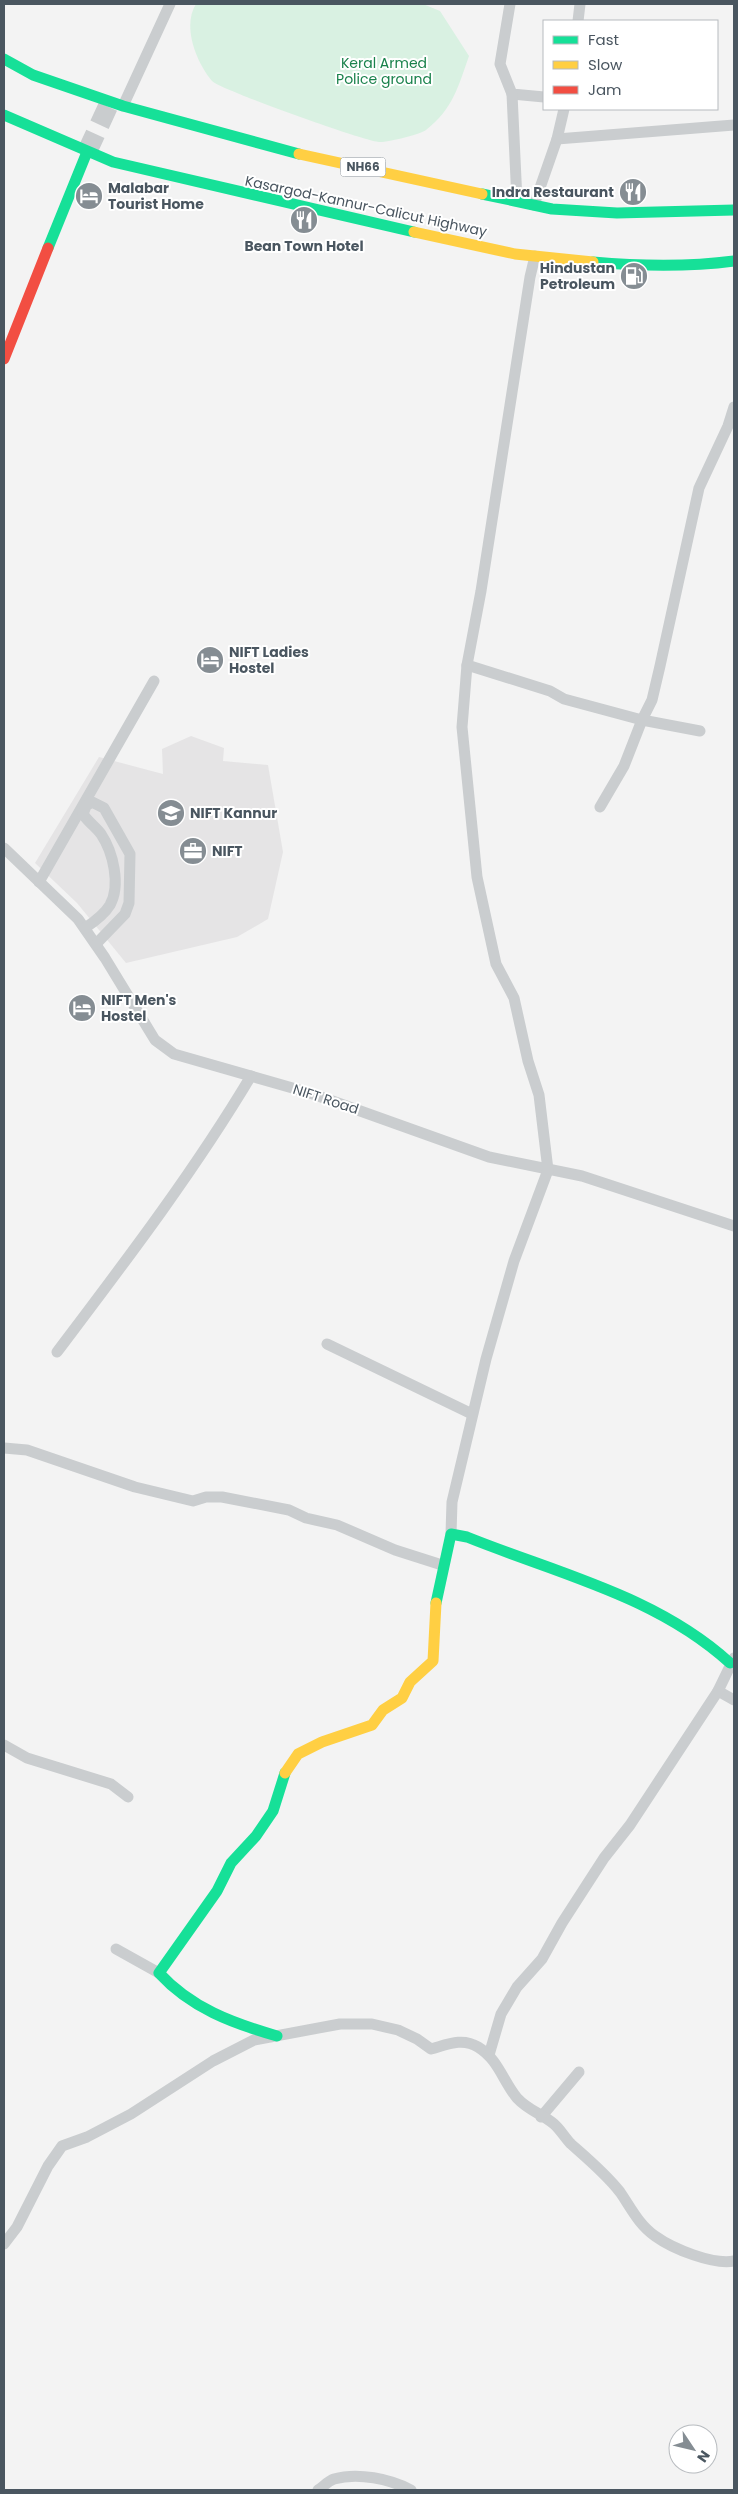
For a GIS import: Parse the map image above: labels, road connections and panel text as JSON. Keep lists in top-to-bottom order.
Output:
{
  "streets": {
    "main road": ["NH66", "Kasargod-Kannur-Calicut Highway"],
    "street": ["NIFT Road"]
  },
  "parks": ["Keral Armed Police ground"],
  "places": {
    "restaurant": ["Indra Restaurant", "Bean Town Hotel"],
    "hotel": ["Malabar Tourist Home", "NIFT Ladies Hostel", "NIFT Men's Hostel"],
    "fuel station": ["Hindustan Petroleum"],
    "school or university": ["NIFT Kannur"],
    "office": ["NIFT"]
  },
  "legend": ["Fast", "Slow", "Jam"],
  "north": "bottom right"
}
